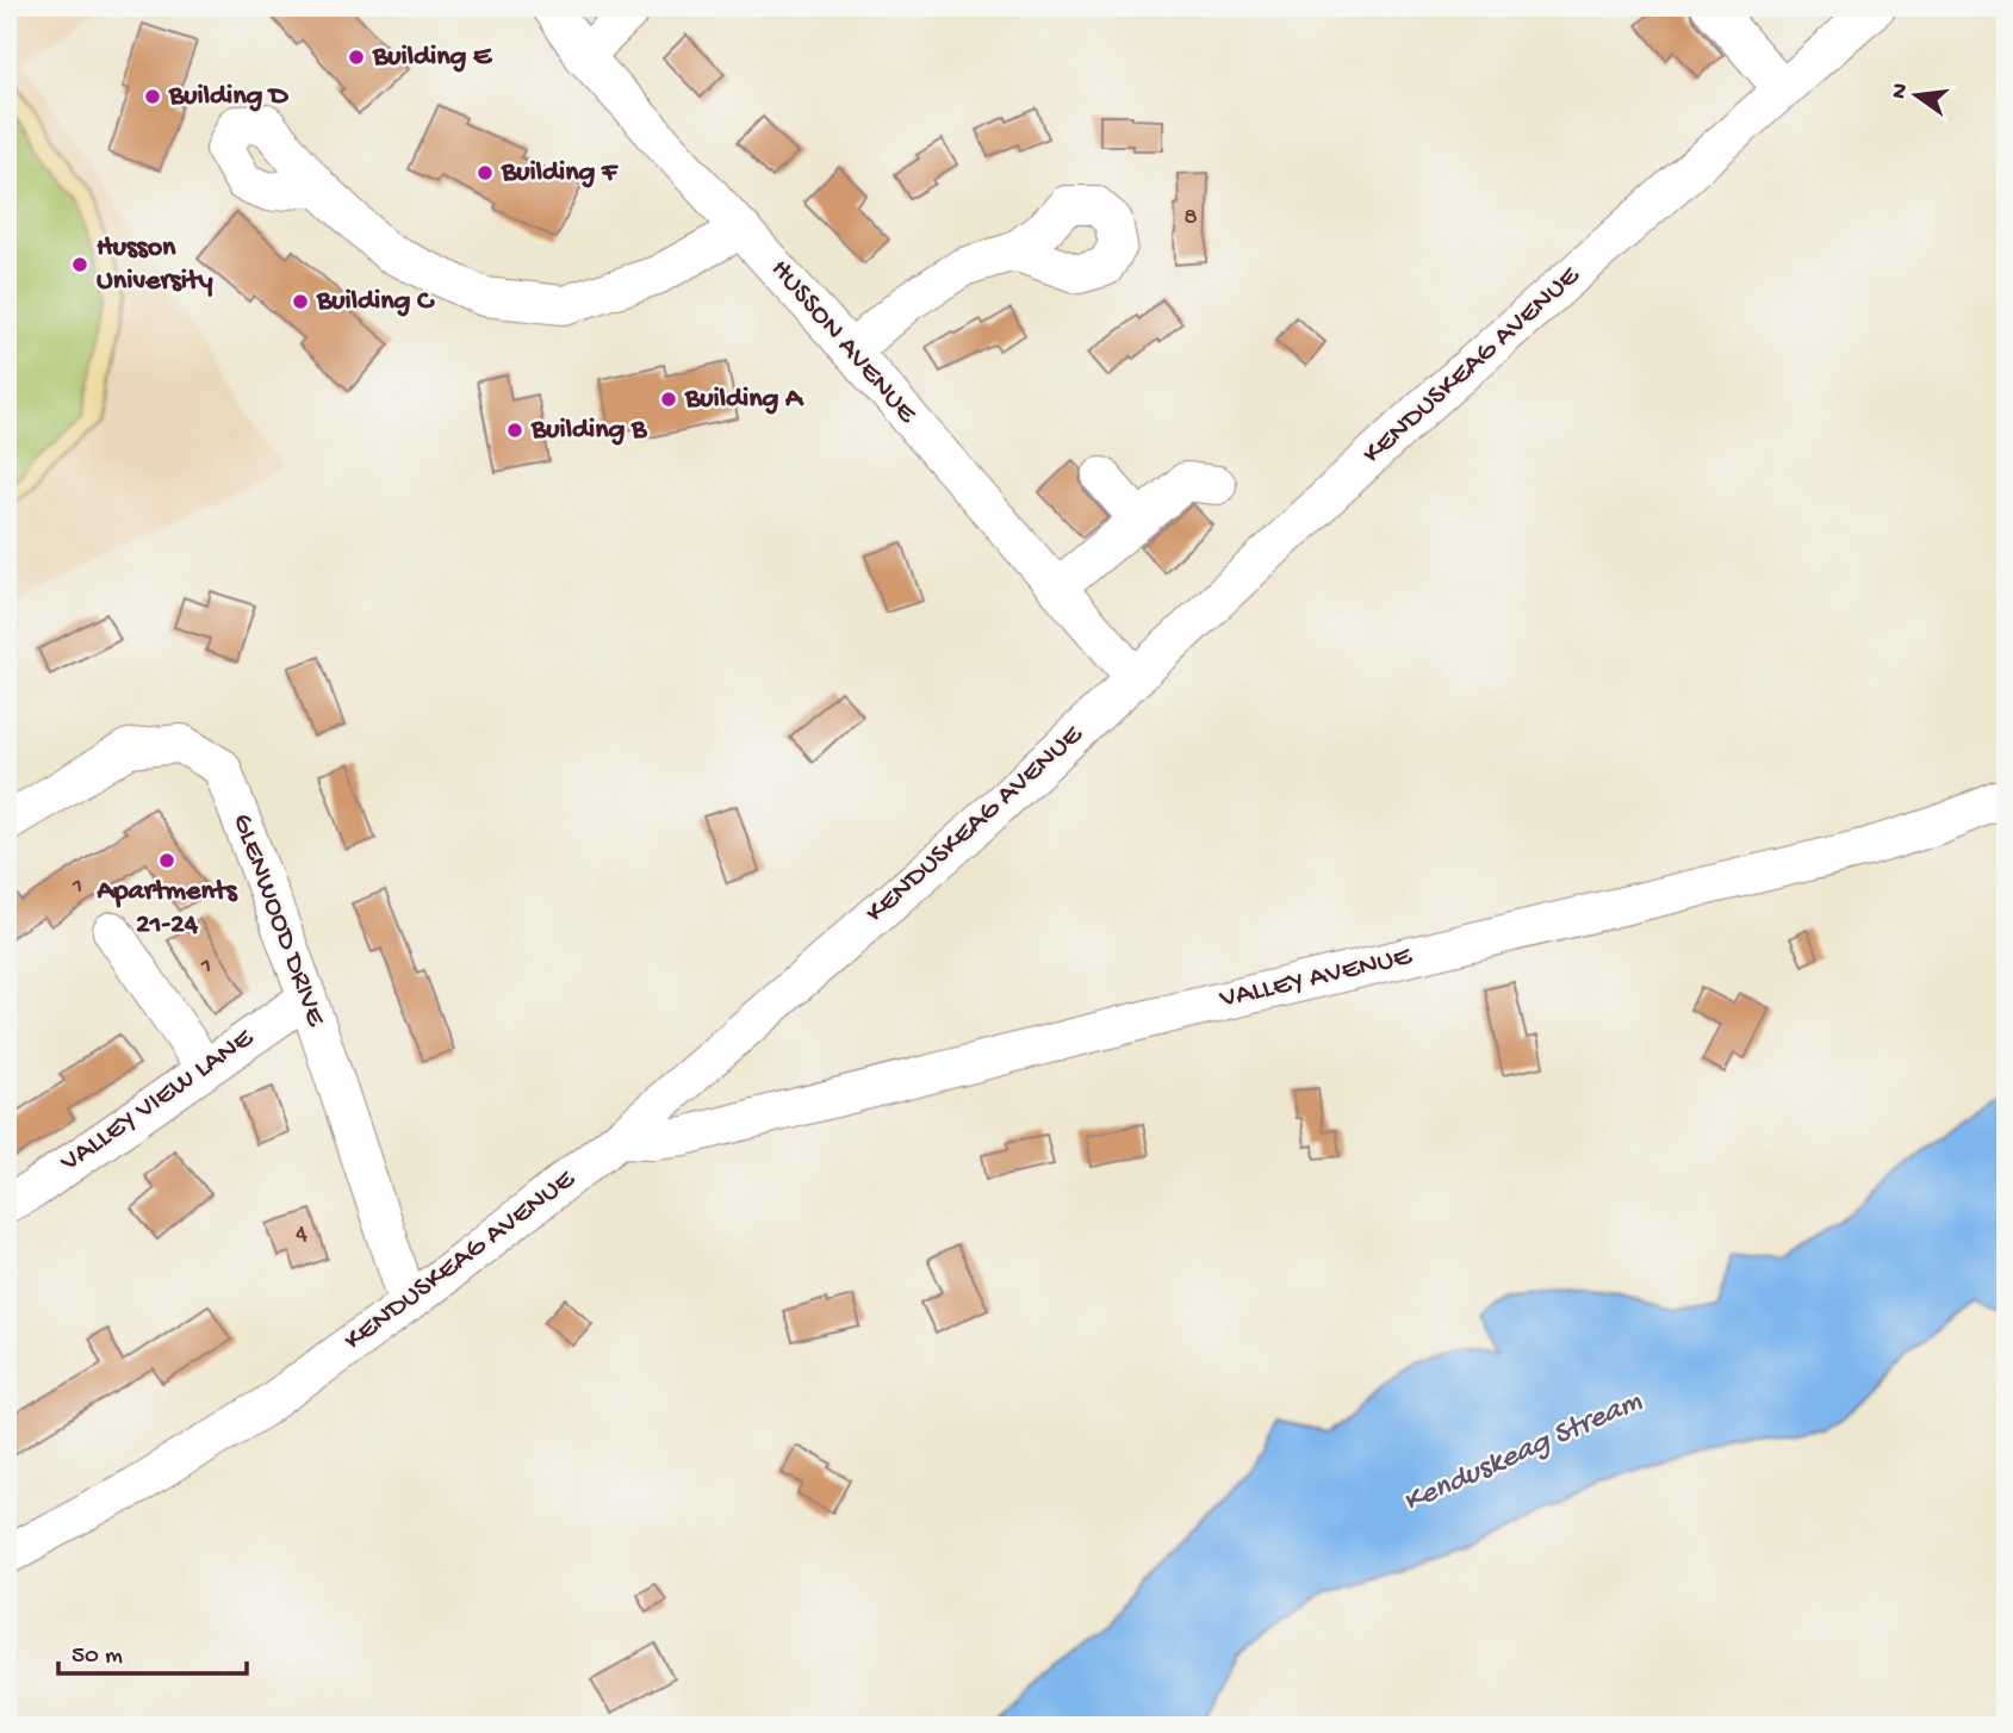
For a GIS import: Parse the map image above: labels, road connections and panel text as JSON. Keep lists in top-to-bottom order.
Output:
{
  "streets": {
    "street": [
      "HUSSON AVENUE",
      "KENDUSKEAG AVENUE",
      "GLENWOOD DRIVE",
      "VALLEY AVENUE",
      "VALLEY VIEW LANE"
    ]
  },
  "crossings": [
    ["HUSSON AVENUE", "KENDUSKEAG AVENUE"],
    ["KENDUSKEAG AVENUE", "GLENWOOD DRIVE"],
    ["KENDUSKEAG AVENUE", "VALLEY AVENUE"],
    ["GLENWOOD DRIVE", "VALLEY VIEW LANE"]
  ],
  "water": ["Kenduskeag Stream"],
  "places": [
    "Building E",
    "Building D",
    "Building F",
    "Husson University",
    "Building C",
    "Building A",
    "Building B",
    "Apartments 21-24"
  ],
  "house_numbers": [
    "8",
    "1",
    "1",
    "4"
  ],
  "scale_bar": "50 m",
  "north": "left"
}
